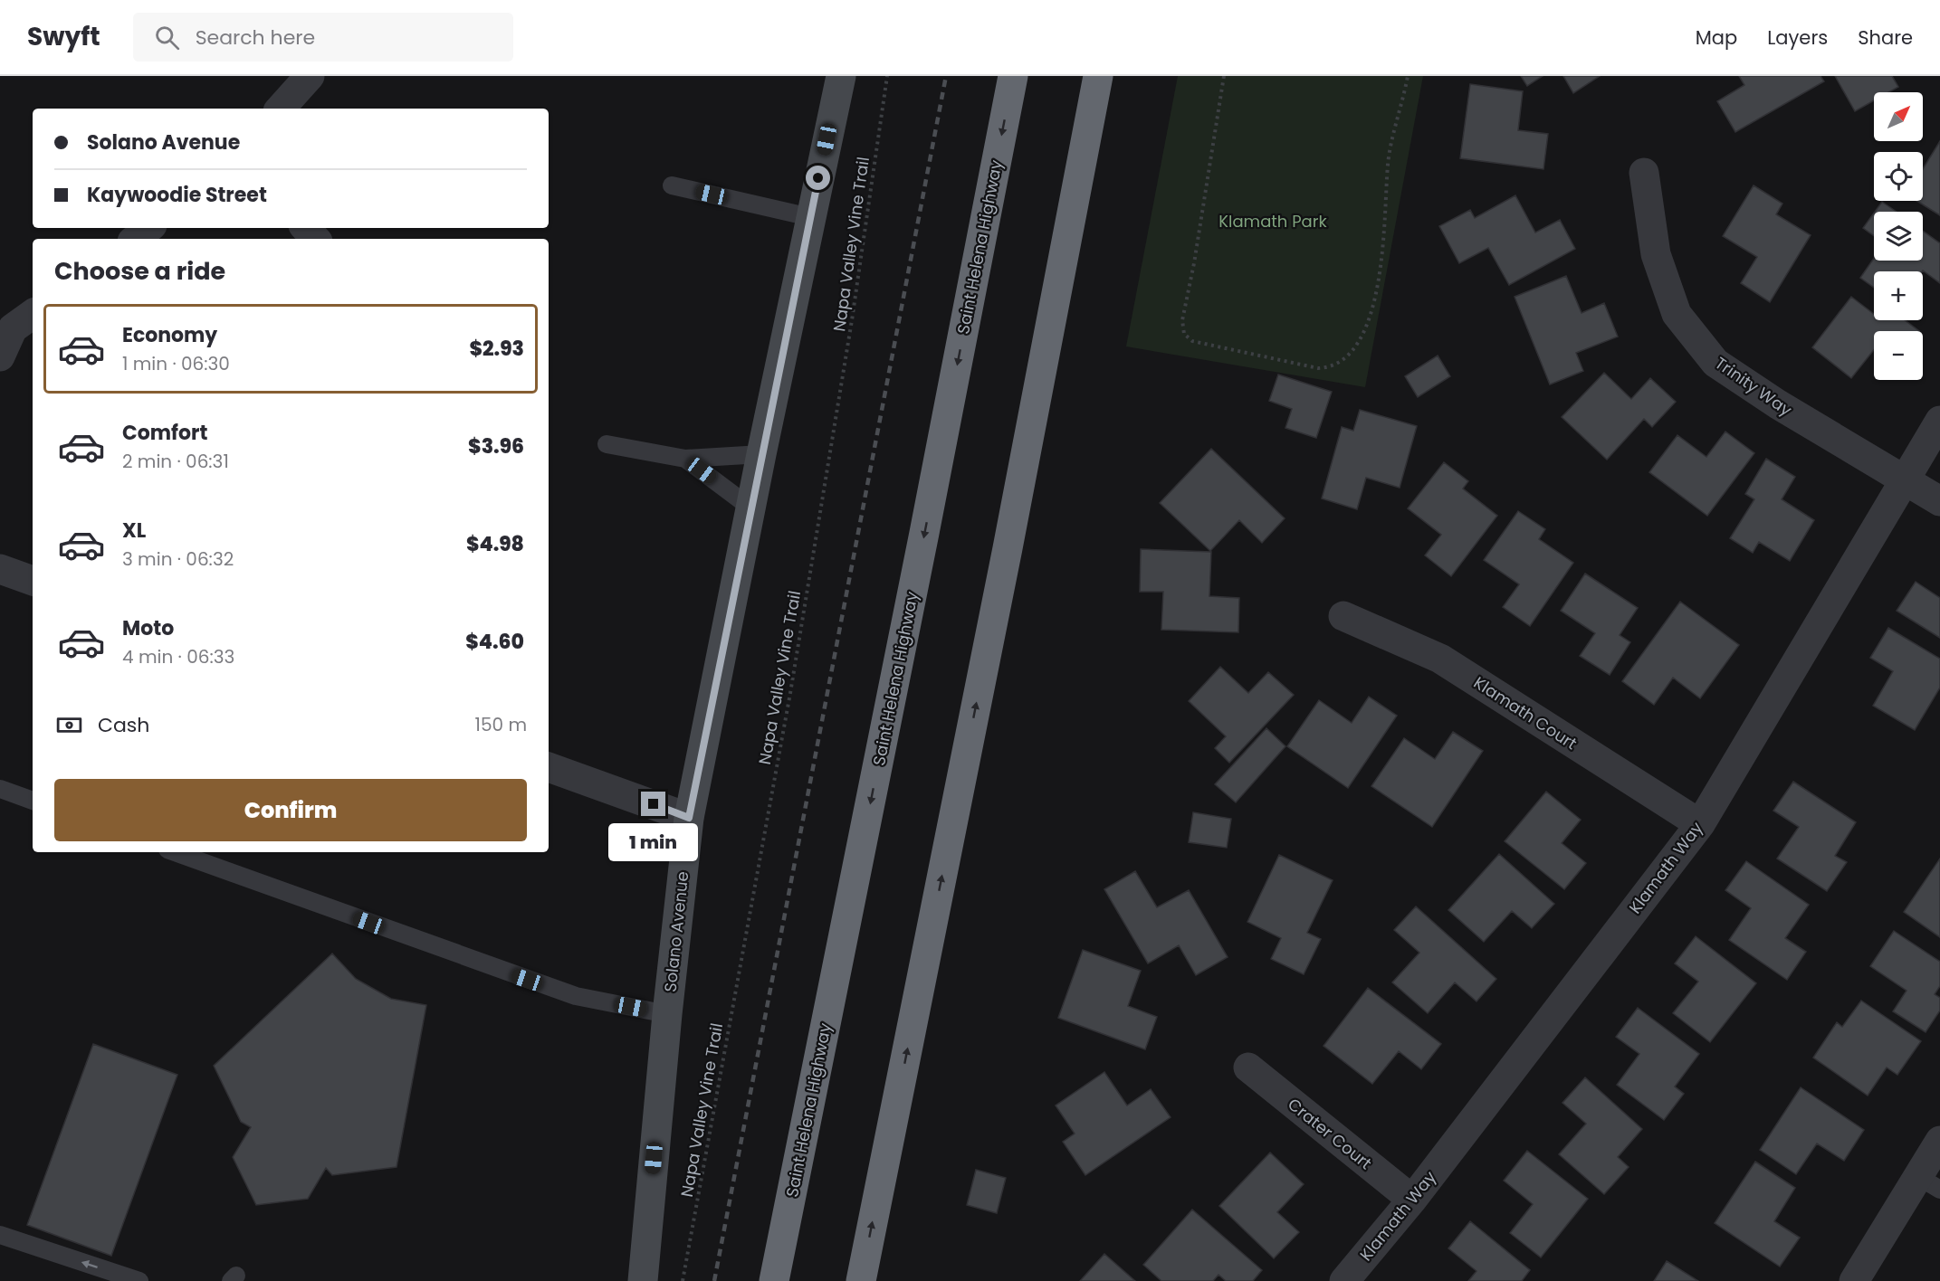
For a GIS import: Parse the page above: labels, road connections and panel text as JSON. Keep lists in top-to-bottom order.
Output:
{
  "streets": {
    "highway": ["Saint Helena Highway"],
    "street": [
      "Trinity Way",
      "Klamath Court",
      "Klamath Way",
      "Solano Avenue",
      "Crater Court"
    ],
    "path": ["Napa Valley Vine Trail"]
  },
  "crossings": [
    ["Trinity Way", "Klamath Way"],
    ["Klamath Court", "Klamath Way"],
    ["Klamath Way", "Crater Court"]
  ],
  "parks": ["Klamath Park"],
  "north": "top right",
  "page": {
    "header": "Swyft",
    "search": "Search here",
    "nav": ["Map", "Layers", "Share"],
    "map_buttons": ["+", "−"],
    "banner": ["Solano Avenue", "Kaywoodie Street"],
    "heading": "Choose a ride",
    "list": [
      {
        "name": "Economy",
        "note": "1 min · 06:30",
        "value": "$2.93"
      },
      {
        "name": "Comfort",
        "note": "2 min · 06:31",
        "value": "$3.96"
      },
      {
        "name": "XL",
        "note": "3 min · 06:32",
        "value": "$4.98"
      },
      {
        "name": "Moto",
        "note": "4 min · 06:33",
        "value": "$4.60"
      }
    ],
    "pay": ["Cash", "150 m"],
    "buttons": "Confirm",
    "bubble": "1 min"
  }
}
